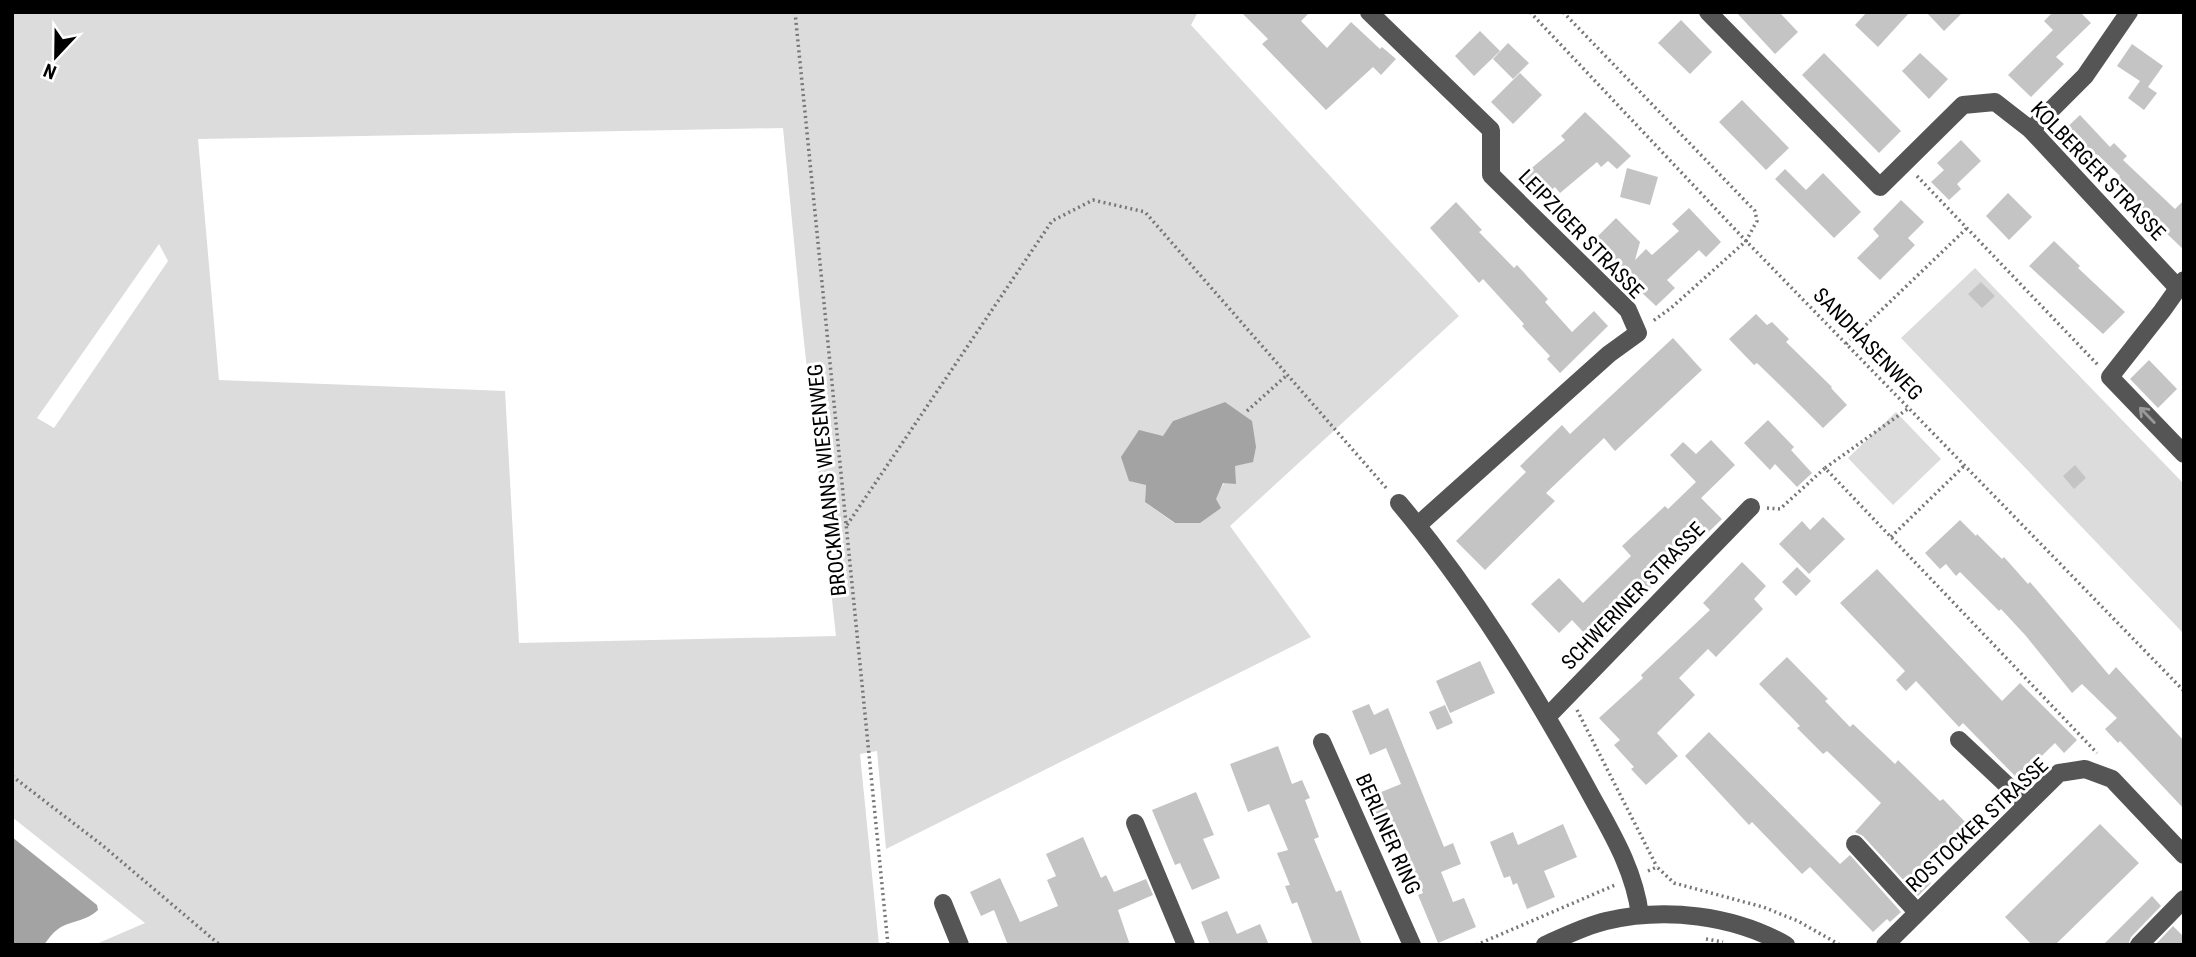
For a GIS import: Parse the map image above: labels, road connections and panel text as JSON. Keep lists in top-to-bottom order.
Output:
{
  "streets": {
    "street": [
      "KOLBERGER STRASSE",
      "LEIPZIGER STRASSE",
      "SCHWERINER STRASSE",
      "ROSTOCKER STRASSE",
      "BERLINER RING"
    ],
    "path": ["SANDHASENWEG", "BROCKMANNS WIESENWEG"]
  },
  "north": "bottom"
}
